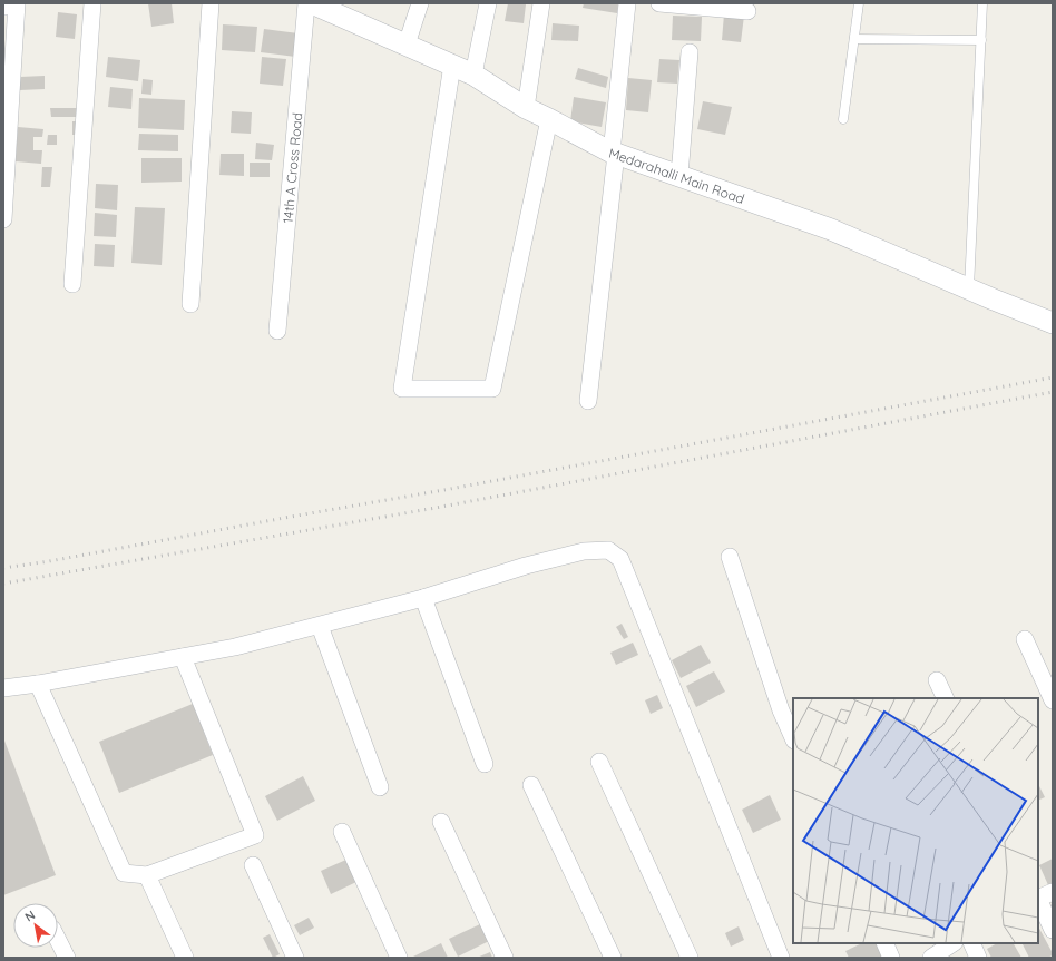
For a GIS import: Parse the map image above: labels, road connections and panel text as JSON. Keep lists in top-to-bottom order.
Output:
{
  "streets": {
    "street": ["14th A Cross Road", "Medarahalli Main Road"]
  },
  "north": "top left"
}
